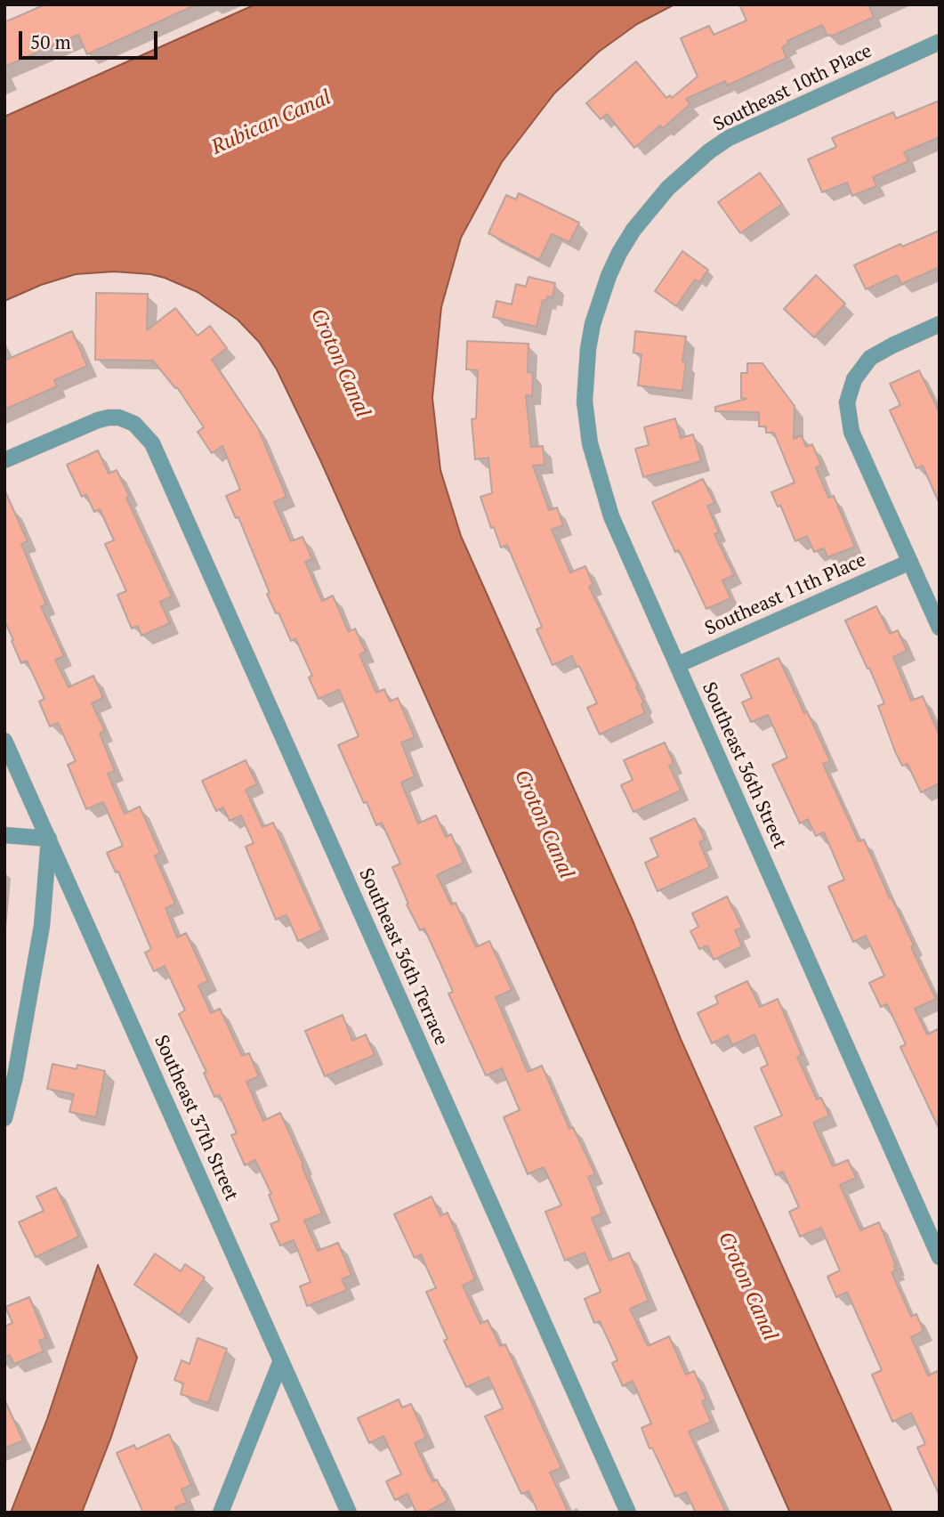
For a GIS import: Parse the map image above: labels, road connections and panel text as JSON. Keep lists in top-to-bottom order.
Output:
{
  "streets": {
    "street": [
      "Southeast 10th Place",
      "Southeast 11th Place",
      "Southeast 36th Street",
      "Southeast 36th Terrace",
      "Southeast 37th Street"
    ]
  },
  "crossings": [
    ["Southeast 10th Place", "Southeast 36th Street"],
    ["Southeast 11th Place", "Southeast 36th Street"]
  ],
  "water": ["Rubican Canal", "Croton Canal"],
  "scale_bar": "50 m"
}
